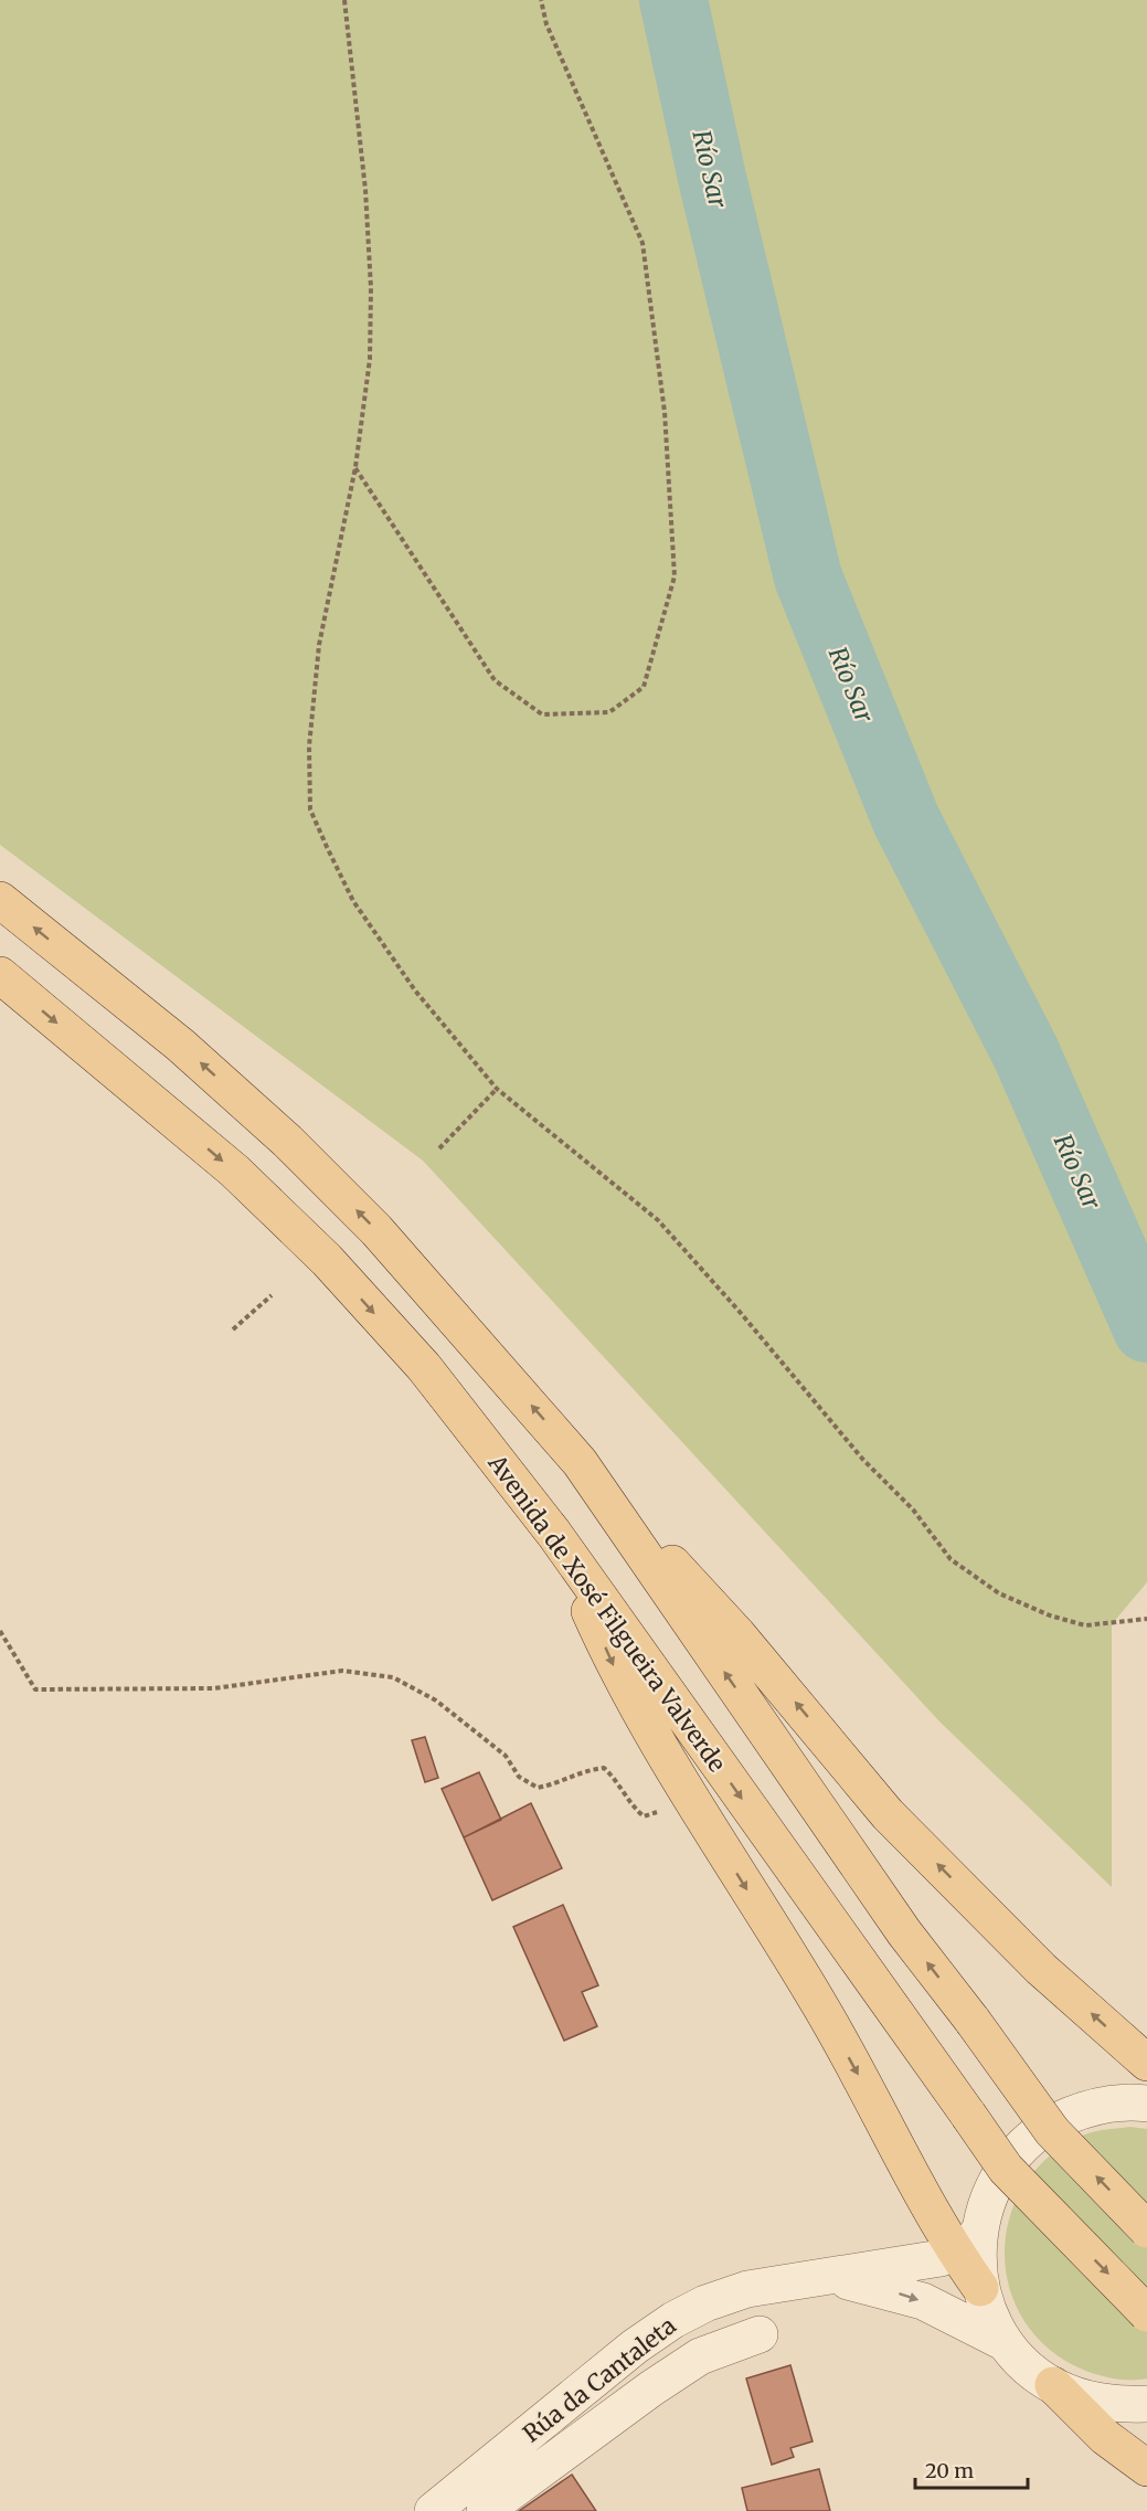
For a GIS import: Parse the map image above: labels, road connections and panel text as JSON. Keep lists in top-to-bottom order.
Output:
{
  "streets": {
    "main road": ["Avenida de Xosé Filgueira Valverde"],
    "street": ["Rúa da Cantaleta"]
  },
  "water": ["Río Sar"],
  "scale_bar": "20 m"
}
